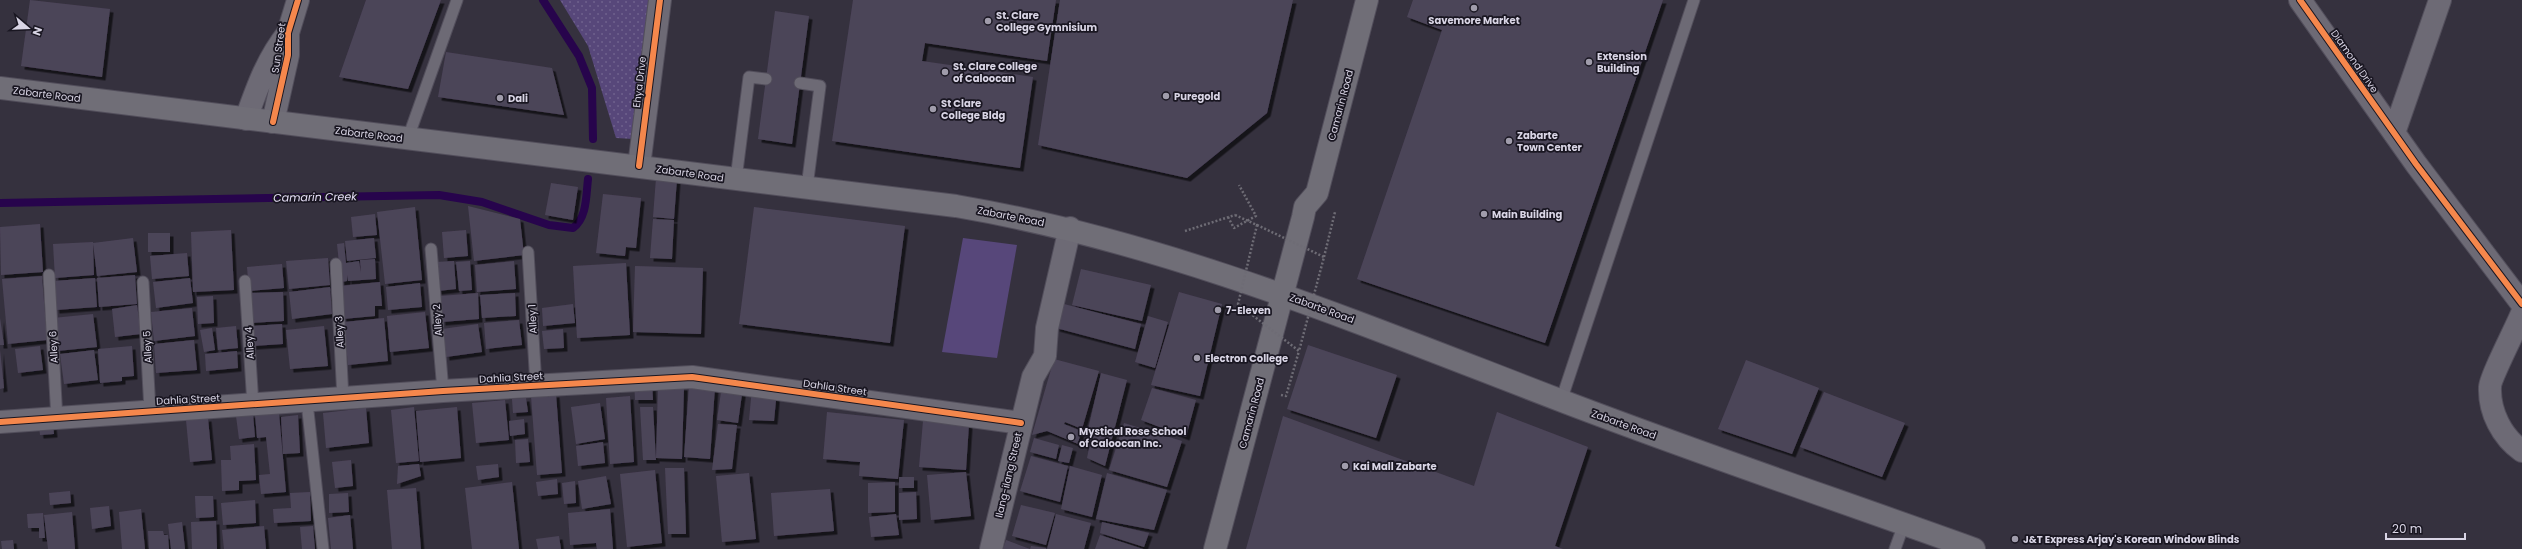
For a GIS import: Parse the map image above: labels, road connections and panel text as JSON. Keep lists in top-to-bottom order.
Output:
{
  "streets": {
    "main road": ["Zabarte Road", "Camarin Road"],
    "street": [
      "Sun Street",
      "Diamond Drive",
      "Ehya Drive",
      "Dahlia Street",
      "Ilang-ilang Street"
    ],
    "lane": [
      "Alley 1",
      "Alley 2",
      "Alley 3",
      "Alley 4",
      "Alley 6",
      "Alley 5"
    ]
  },
  "crossings": [
    ["Sun Street", "Zabarte Road"],
    ["Ehya Drive", "Zabarte Road"],
    ["Zabarte Road", "Camarin Road"],
    ["Zabarte Road", "Ilang-ilang Street"],
    ["Alley 1", "Dahlia Street"],
    ["Alley 2", "Dahlia Street"],
    ["Alley 3", "Dahlia Street"],
    ["Alley 4", "Dahlia Street"],
    ["Alley 6", "Dahlia Street"],
    ["Alley 5", "Dahlia Street"],
    ["Dahlia Street", "Ilang-ilang Street"]
  ],
  "water": ["Camarin Creek"],
  "places": [
    "Savemore Market",
    "St. Clare College Gymnisium",
    "Extension Building",
    "St. Clare College of Caloocan",
    "Puregold",
    "Dali",
    "St Clare College Bldg",
    "Zabarte Town Center",
    "Main Building",
    "7-Eleven",
    "Electron College",
    "Mystical Rose School of Caloocan Inc.",
    "Kai Mall Zabarte",
    "J&T Express Arjay's Korean Window Blinds"
  ],
  "scale_bar": "20 m",
  "north": "right"
}
